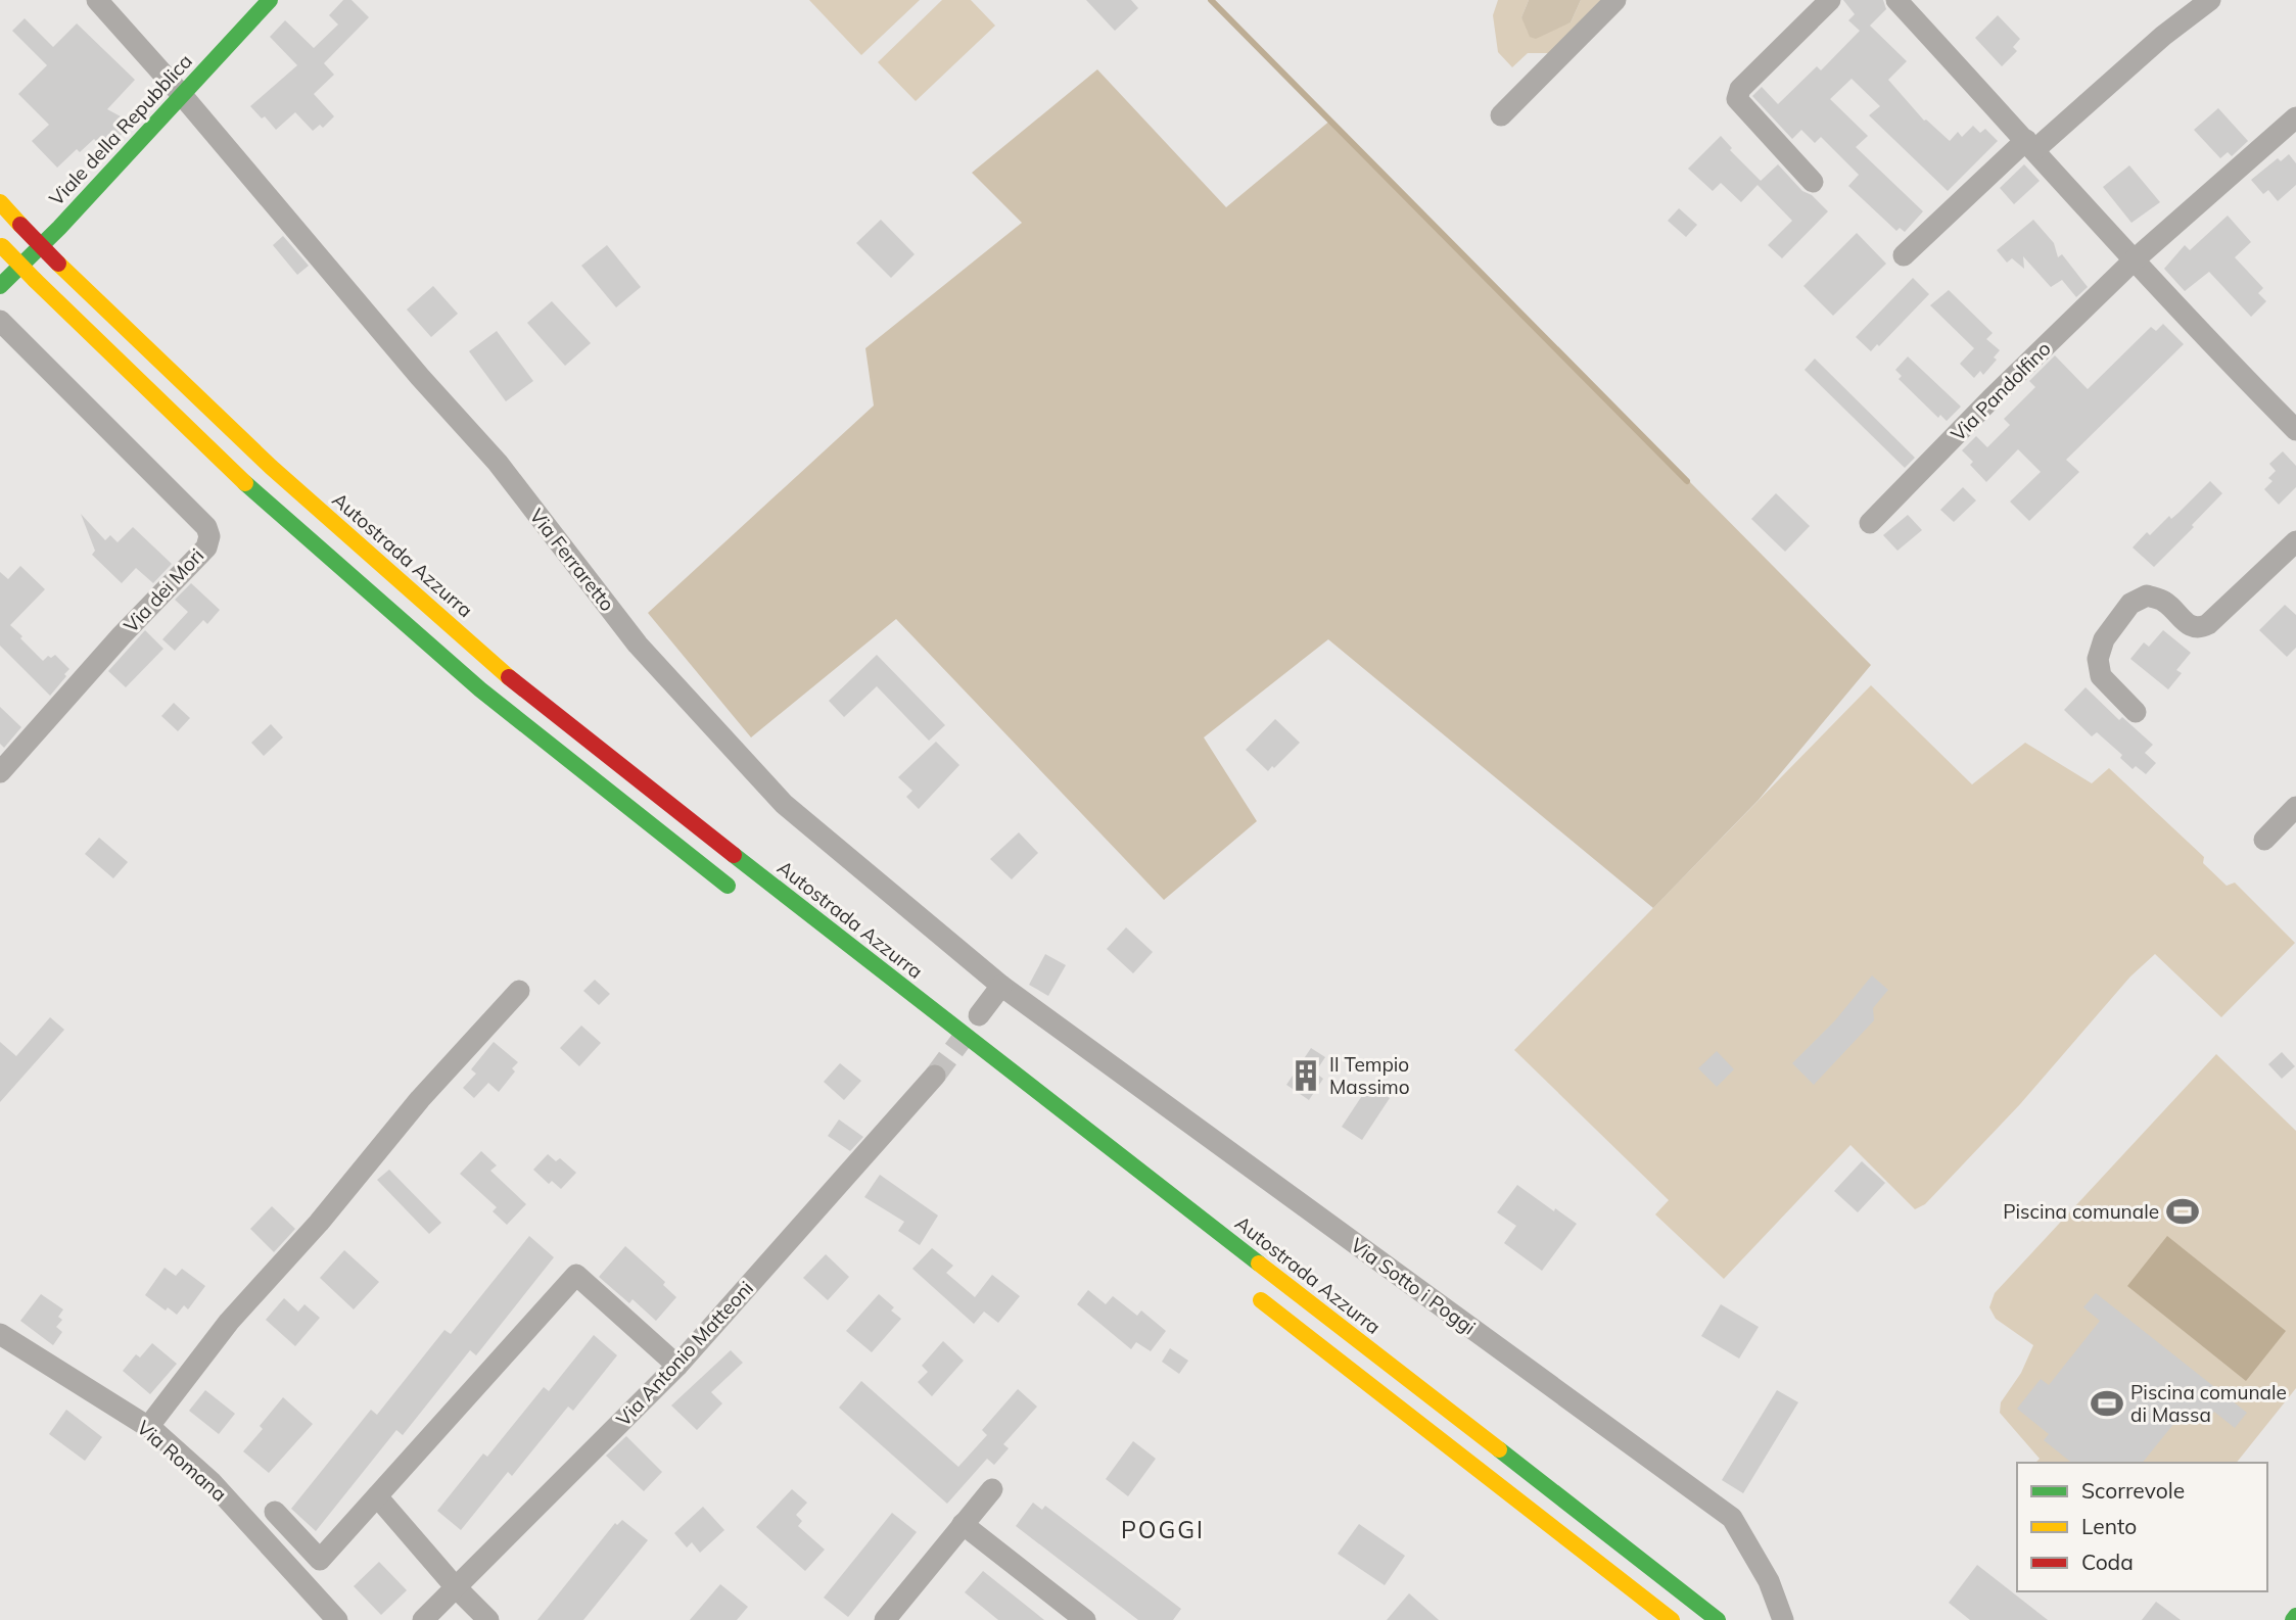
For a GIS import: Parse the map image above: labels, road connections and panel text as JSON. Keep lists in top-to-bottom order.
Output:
{
  "streets": {
    "main road": ["Viale della Repubblica", "Autostrada Azzurra"],
    "street": [
      "Via Pandolfino",
      "Via Ferraretto",
      "Via dei Mori",
      "Via Sotto i Poggi",
      "Via Antonio Matteoni",
      "Via Romana"
    ]
  },
  "crossings": [
    ["Viale della Repubblica", "Via Ferraretto"],
    ["Via Ferraretto", "Via Sotto i Poggi"]
  ],
  "districts": ["POGGI"],
  "places": {
    "building": ["Il Tempio Massimo"],
    "sports": ["Piscina comunale", "Piscina comunale di Massa"]
  },
  "legend": ["Scorrevole", "Lento", "Coda"]
}
